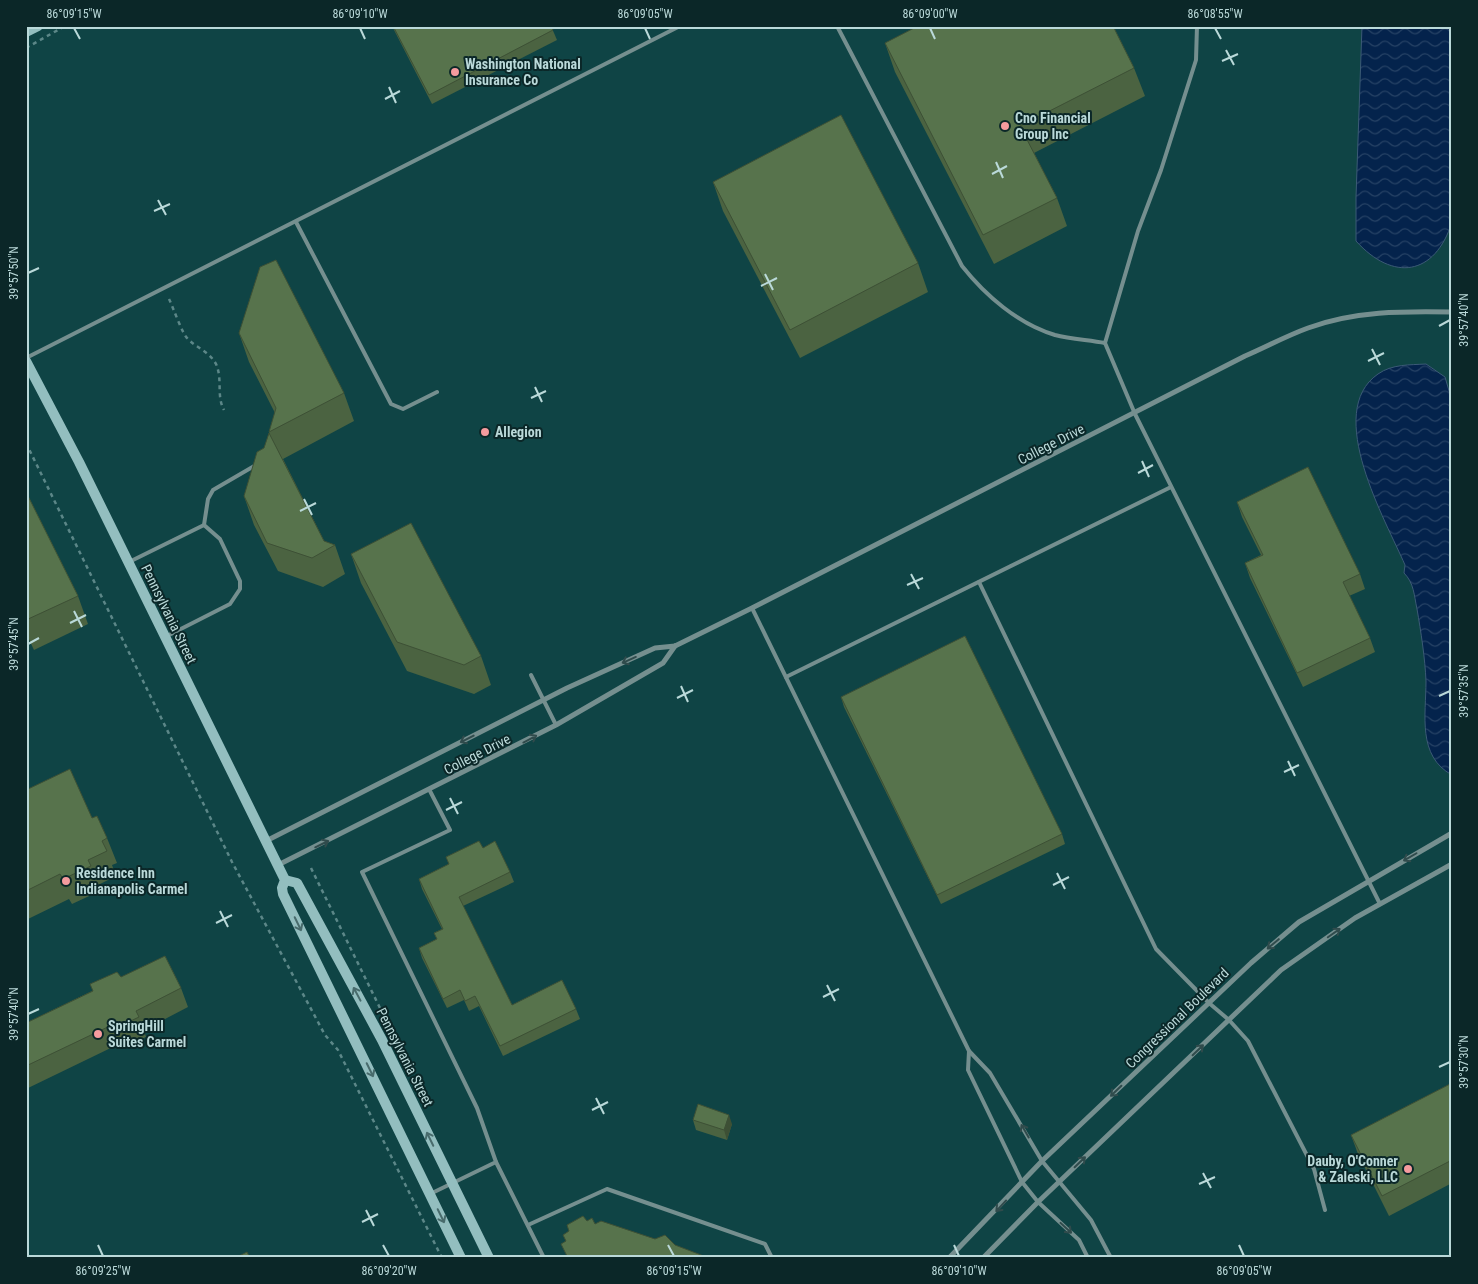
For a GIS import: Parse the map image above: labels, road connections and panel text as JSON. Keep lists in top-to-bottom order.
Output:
{
  "streets": {
    "main road": ["Pennsylvania Street"],
    "street": ["College Drive", "Congressional Boulevard"]
  },
  "crossings": [
    ["College Drive", "Pennsylvania Street"]
  ],
  "places": [
    "Washington National Insurance Co",
    "Cno Financial Group Inc",
    "Allegion",
    "Residence Inn Indianapolis Carmel",
    "SpringHill Suites Carmel",
    "Dauby, O'Conner & Zaleski, LLC"
  ],
  "coordinates": [
    "86°09'15\"W",
    "86°09'10\"W",
    "86°09'05\"W",
    "86°09'00\"W",
    "86°08'55\"W",
    "39°57'50\"N",
    "39°57'40\"N",
    "39°57'45\"N",
    "39°57'35\"N",
    "39°57'30\"N",
    "86°09'25\"W",
    "86°09'20\"W"
  ]
}
